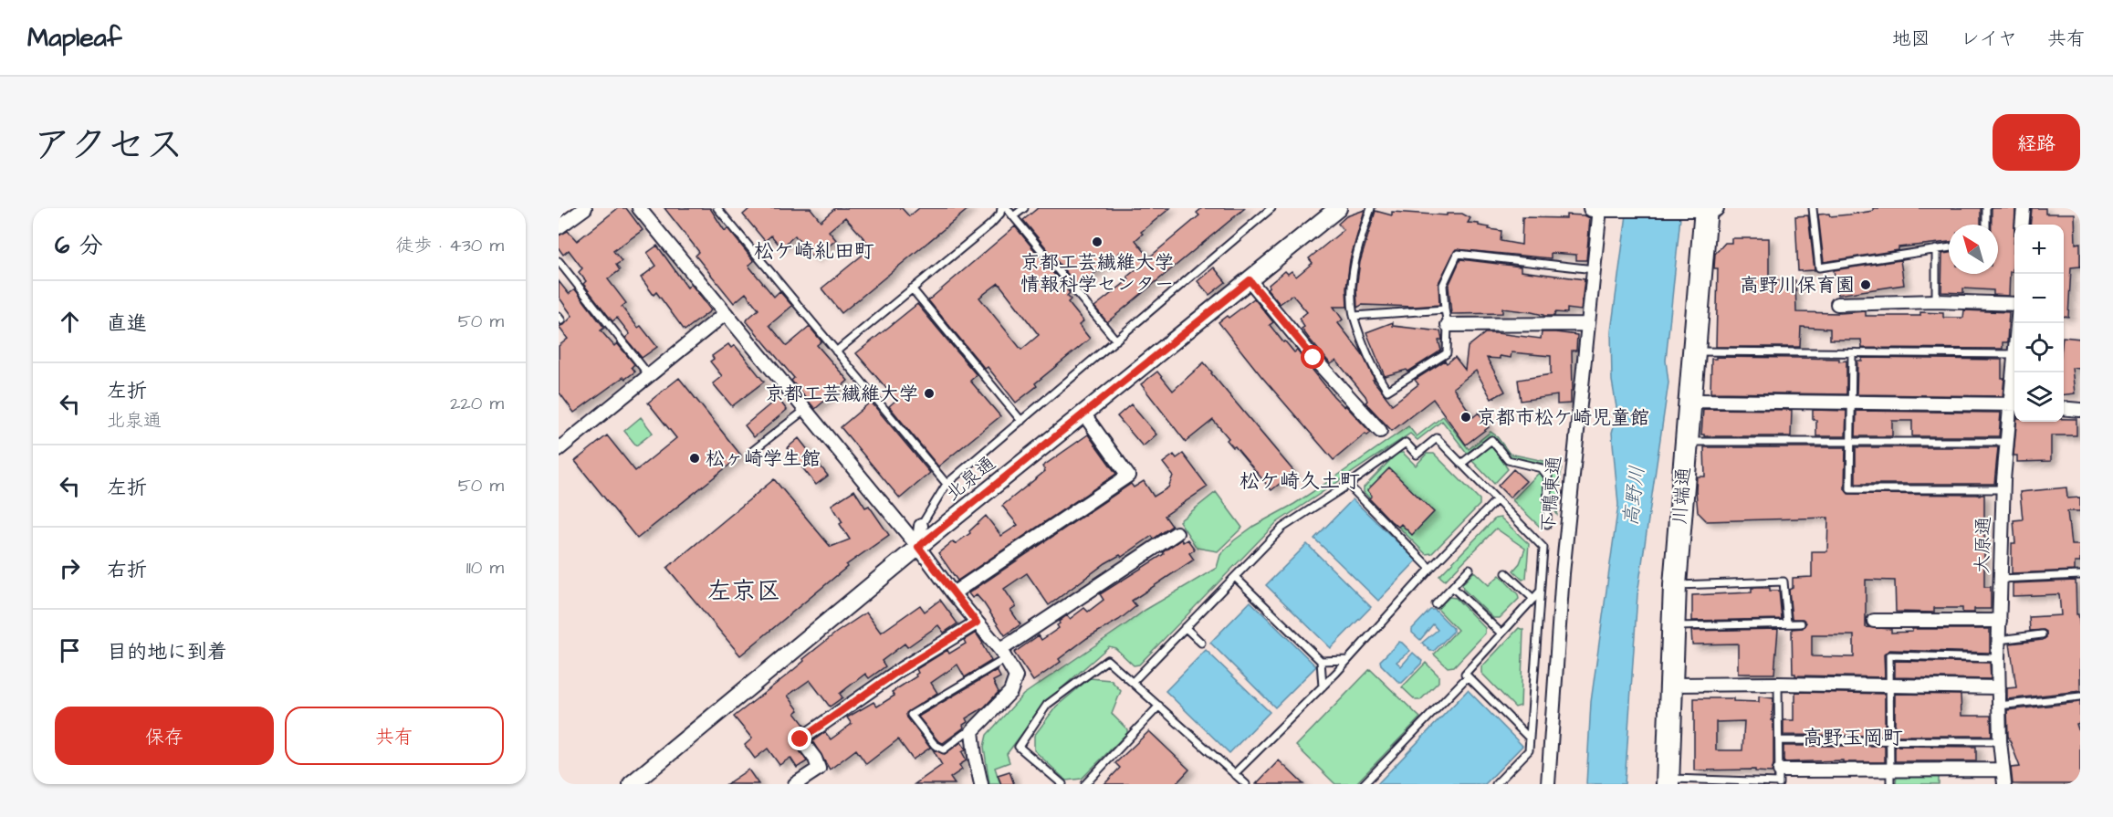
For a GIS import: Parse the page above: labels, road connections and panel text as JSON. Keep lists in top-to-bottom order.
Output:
{
  "streets": {
    "highway": ["川端通"],
    "street": ["北泉通", "下鴨東通", "大原通"]
  },
  "districts": [
    "松ケ崎糺田町",
    "松ケ崎久土町",
    "左京区",
    "高野玉岡町"
  ],
  "water": ["高野川"],
  "places": [
    "京都工芸繊維大学 情報科学センター",
    "高野川保育園",
    "京都工芸繊維大学",
    "京都市松ケ崎児童館",
    "松ヶ崎学生館"
  ],
  "north": "top left",
  "page": {
    "header": "Mapleaf",
    "nav": ["地図", "レイヤ", "共有"],
    "title": "アクセス",
    "buttons": [
      "経路",
      ["保存", "共有"]
    ],
    "heading": ["6 分", "徒歩 · 430 m"],
    "map_buttons": ["+", "−"],
    "list": [
      ["直進", "50 m"],
      ["左折", "北泉通", "220 m"],
      ["左折", "50 m"],
      ["右折", "110 m"],
      "目的地に到着"
    ]
  }
}
